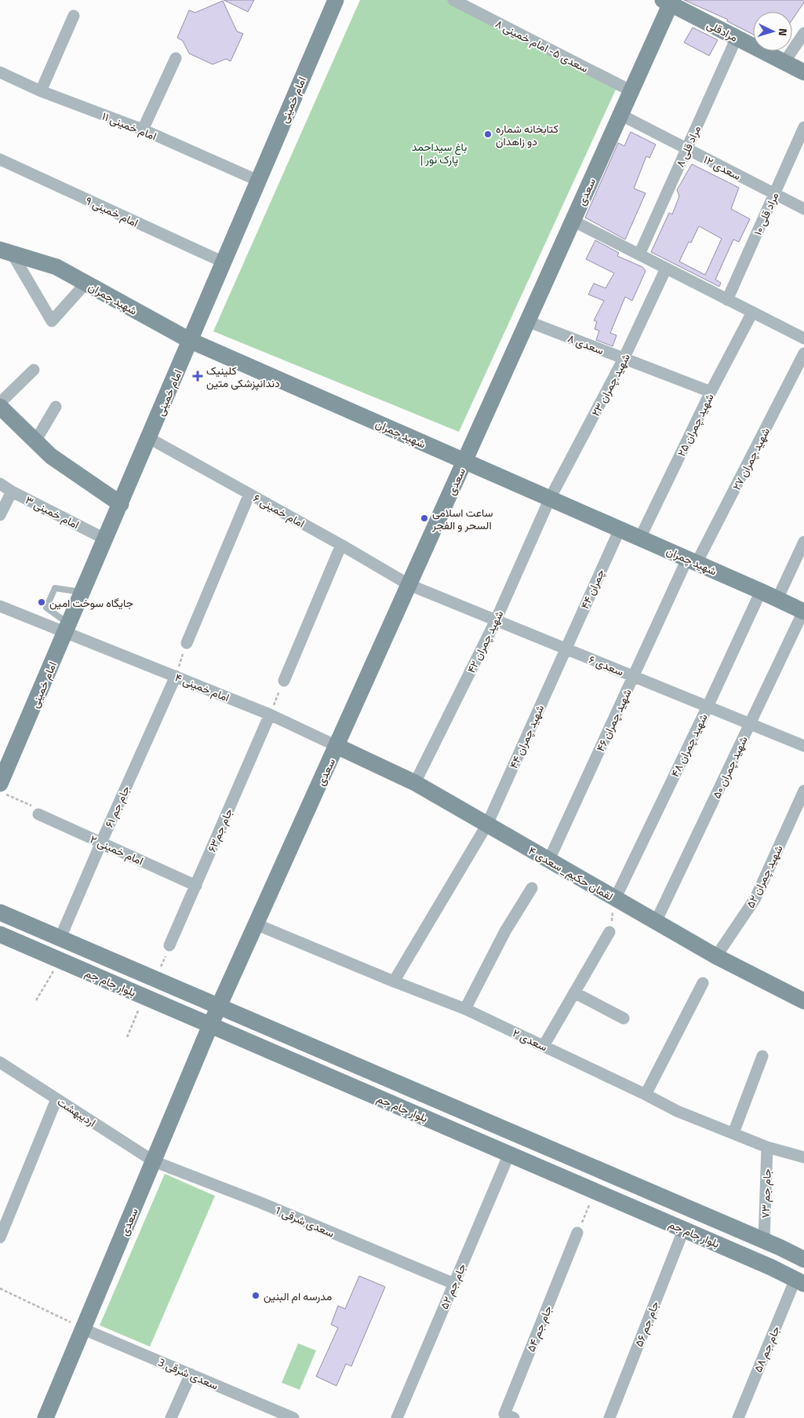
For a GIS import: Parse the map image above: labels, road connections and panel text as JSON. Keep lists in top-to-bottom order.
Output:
{
  "streets": {
    "main road": [
      "مرادقلی",
      "امام خمینی",
      "سعدی",
      "شهید چمران",
      "لقمان حکیم_سعدی ۴",
      "بلوار جام جم"
    ],
    "street": [
      "سعدی ۵- امام خمینی ۸",
      "امام خمینی ۱۱",
      "مراد قلی ۸",
      "سعدی ۱۲",
      "امام خمینی ۹",
      "مراد قلی ۱۰",
      "سعدی ۸",
      "شهید چمران ۲۳",
      "شهید چمران ۲۵",
      "شهید چمران ۲۷",
      "امام خمینی ۶",
      "امام خمینی ۳",
      "چمران ۴۴",
      "شهید چمران ۴۲",
      "سعدی ۶",
      "امام خمینی ۴",
      "شهید چمران ۴۶",
      "شهید چمران ۴۴",
      "شهید چمران ۴۸",
      "شهید چمران ۵۰",
      "جام جم ۶۱",
      "جام جم۶۳",
      "امام خمینی ۲",
      "شهید چمران ۵۲",
      "سعدی ۲",
      "اردیبهشت",
      "جام جم ۷۳",
      "سعدی شرقی 1",
      "جام جم ۵۲",
      "جام جم ۵۶",
      "جام جم ۵۴",
      "جام جم ۵۸",
      "سعدی شرقی 3"
    ]
  },
  "crossings": [
    ["مرادقلی", "مراد قلی ۸"],
    ["مرادقلی", "سعدی"],
    ["سعدی ۵- امام خمینی ۸", "سعدی"],
    ["امام خمینی", "امام خمینی ۱۱"],
    ["امام خمینی", "امام خمینی ۹"],
    ["امام خمینی", "شهید چمران"],
    ["امام خمینی", "امام خمینی ۶"],
    ["امام خمینی", "امام خمینی ۳"],
    ["امام خمینی", "امام خمینی ۴"],
    ["مراد قلی ۸", "سعدی ۱۲"],
    ["سعدی ۱۲", "سعدی"],
    ["سعدی ۱۲", "مراد قلی ۱۰"],
    ["سعدی", "شهید چمران"],
    ["سعدی", "سعدی ۸"],
    ["سعدی", "امام خمینی ۶"],
    ["سعدی", "سعدی ۶"],
    ["سعدی", "امام خمینی ۴"],
    ["سعدی", "لقمان حکیم_سعدی ۴"],
    ["سعدی", "بلوار جام جم"],
    ["سعدی", "سعدی ۲"],
    ["سعدی", "اردیبهشت"],
    ["سعدی", "سعدی شرقی 1"],
    ["سعدی", "سعدی شرقی 3"],
    ["شهید چمران", "شهید چمران ۲۳"],
    ["شهید چمران", "شهید چمران ۲۵"],
    ["شهید چمران", "شهید چمران ۲۷"],
    ["شهید چمران", "چمران ۴۴"],
    ["شهید چمران", "شهید چمران ۴۲"],
    ["شهید چمران", "شهید چمران ۴۶"],
    ["شهید چمران", "شهید چمران ۴۸"],
    ["شهید چمران", "شهید چمران ۵۰"],
    ["سعدی ۸", "شهید چمران ۲۳"],
    ["سعدی ۸", "شهید چمران ۲۵"],
    ["شهید چمران ۲۳", "شهید چمران ۴۲"],
    ["شهید چمران ۲۷", "شهید چمران ۴۶"],
    ["امام خمینی ۶", "سعدی ۶"],
    ["چمران ۴۴", "سعدی ۶"],
    ["چمران ۴۴", "شهید چمران ۴۴"],
    ["شهید چمران ۴۲", "سعدی ۶"],
    ["شهید چمران ۴۲", "لقمان حکیم_سعدی ۴"],
    ["سعدی ۶", "شهید چمران ۴۶"],
    ["سعدی ۶", "شهید چمران ۴۴"],
    ["سعدی ۶", "شهید چمران ۴۸"],
    ["سعدی ۶", "شهید چمران ۵۰"],
    ["امام خمینی ۴", "جام جم ۶۱"],
    ["امام خمینی ۴", "جام جم۶۳"],
    ["امام خمینی ۴", "لقمان حکیم_سعدی ۴"],
    ["شهید چمران ۴۶", "لقمان حکیم_سعدی ۴"],
    ["شهید چمران ۴۴", "لقمان حکیم_سعدی ۴"],
    ["شهید چمران ۴۴", "سعدی ۲"],
    ["شهید چمران ۴۸", "لقمان حکیم_سعدی ۴"],
    ["شهید چمران ۵۰", "لقمان حکیم_سعدی ۴"],
    ["جام جم ۶۱", "امام خمینی ۲"],
    ["جام جم ۶۱", "بلوار جام جم"],
    ["جام جم۶۳", "امام خمینی ۲"],
    ["لقمان حکیم_سعدی ۴", "شهید چمران ۵۲"],
    ["بلوار جام جم", "جام جم ۷۳"],
    ["بلوار جام جم", "جام جم ۵۲"],
    ["بلوار جام جم", "جام جم ۵۶"],
    ["بلوار جام جم", "جام جم ۵۸"],
    ["سعدی ۲", "جام جم ۷۳"],
    ["اردیبهشت", "سعدی شرقی 1"],
    ["سعدی شرقی 1", "جام جم ۵۲"]
  ],
  "parks": ["باغ سیداحمد | پارک نور"],
  "places": {
    "other": [
      "کتابخانه شماره دو زاهدان",
      "ساعت اسلامی السحر و الفجر",
      "جایگاه سوخت امین",
      "مدرسه ام البنین"
    ],
    "health": ["کلینیک دندانپزشکی متین"]
  },
  "north": "right"
}
